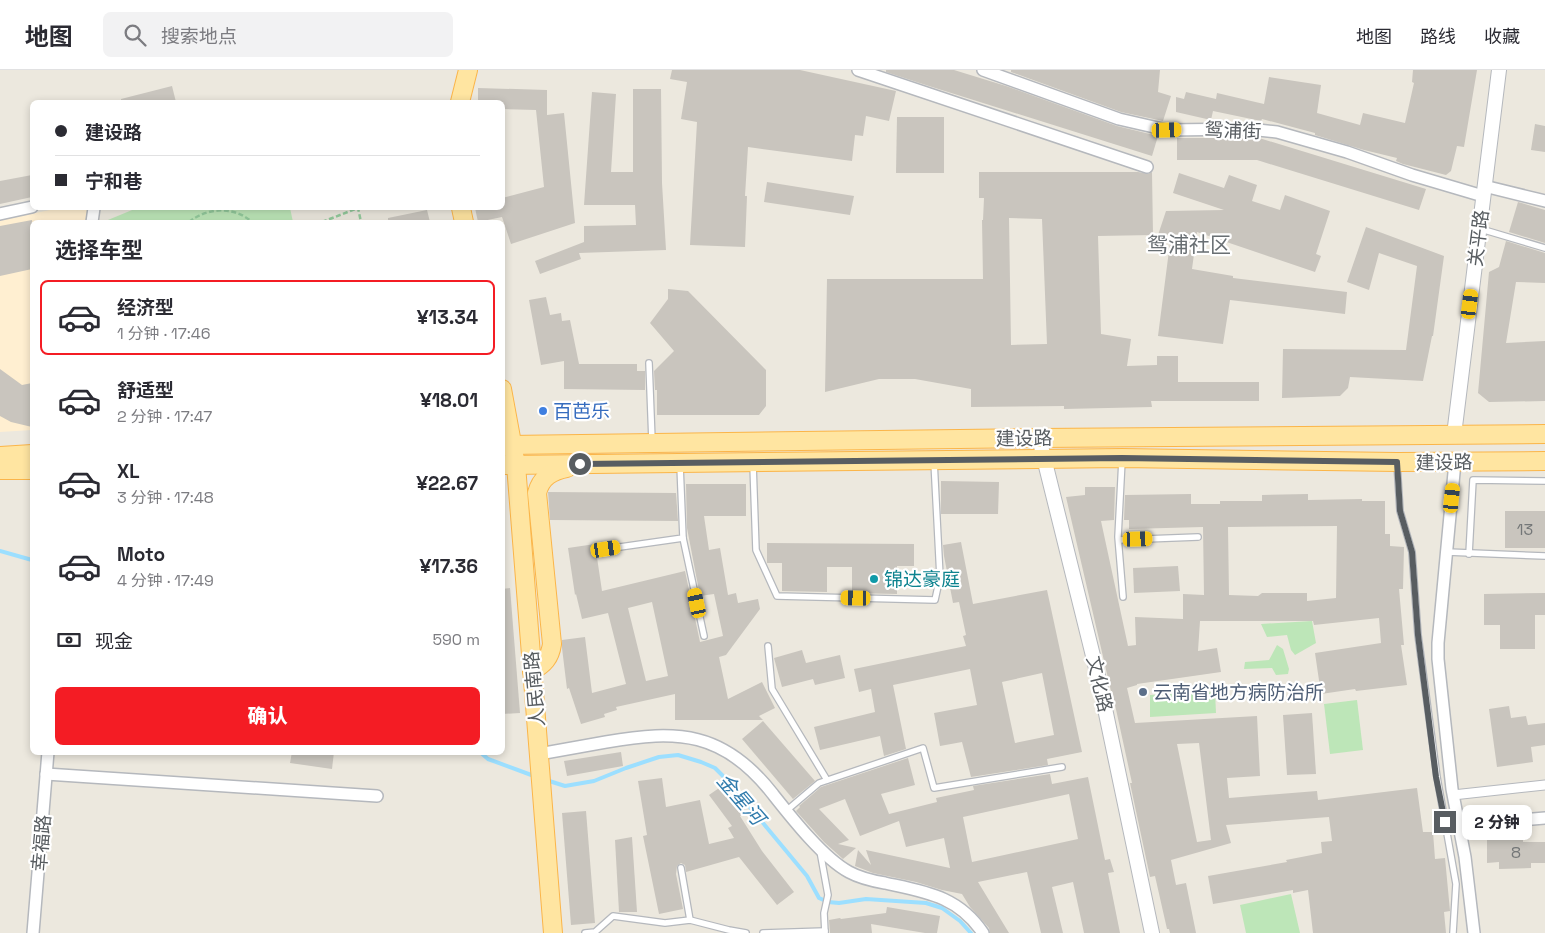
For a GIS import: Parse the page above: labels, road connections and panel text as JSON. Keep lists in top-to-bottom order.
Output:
{
  "streets": {
    "main road": ["建设路", "人民南路"],
    "street": [
      "鸳浦街",
      "关平路",
      "文化路",
      "幸福路"
    ]
  },
  "crossings": [
    ["鸳浦街", "关平路"],
    ["关平路", "建设路"],
    ["建设路", "文化路"],
    ["建设路", "人民南路"]
  ],
  "districts": ["鸳浦社区"],
  "water": ["金星河"],
  "places": ["百芭乐", "锦达豪庭", "云南省地方病防治所"],
  "house_numbers": ["13", "8"],
  "page": {
    "header": "地图",
    "search": "搜索地点",
    "nav": ["地图", "路线", "收藏"],
    "banner": ["建设路", "宁和巷"],
    "heading": "选择车型",
    "list": [
      {
        "name": "经济型",
        "note": "1 分钟 · 17:46",
        "value": "¥13.34"
      },
      {
        "name": "舒适型",
        "note": "2 分钟 · 17:47",
        "value": "¥18.01"
      },
      {
        "name": "XL",
        "note": "3 分钟 · 17:48",
        "value": "¥22.67"
      },
      {
        "name": "Moto",
        "note": "4 分钟 · 17:49",
        "value": "¥17.36"
      }
    ],
    "pay": ["现金", "590 m"],
    "buttons": "确认",
    "bubble": "2 分钟"
  }
}
